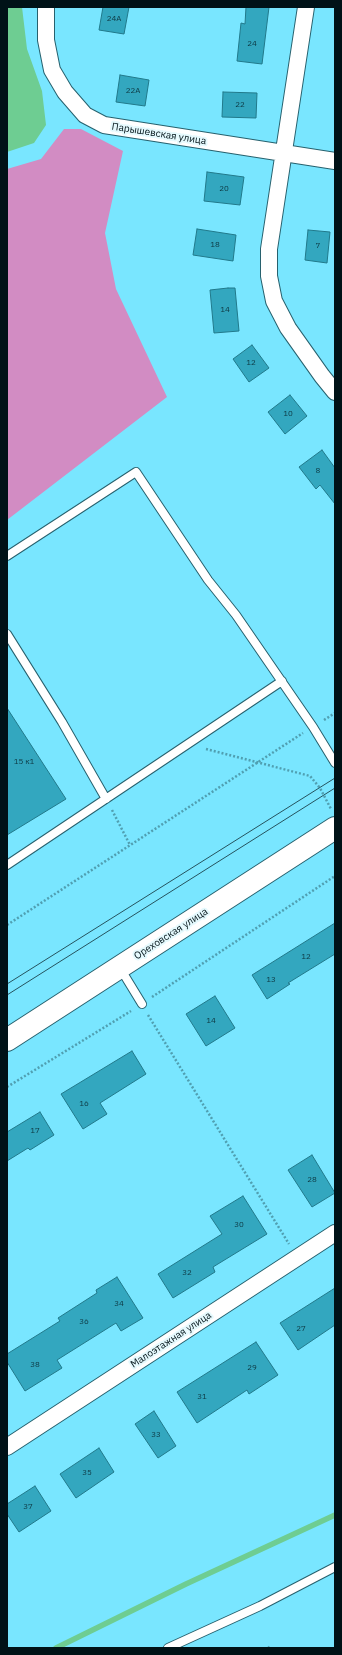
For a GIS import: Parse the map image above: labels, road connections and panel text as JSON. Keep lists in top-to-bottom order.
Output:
{
  "streets": {
    "main road": ["Ореховская улица"],
    "street": ["Парышевская улица", "Малоэтажная улица"]
  },
  "house_numbers": [
    "24А",
    "24",
    "22А",
    "22",
    "20",
    "18",
    "7",
    "14",
    "12",
    "10",
    "8",
    "15 к1",
    "12",
    "13",
    "14",
    "16",
    "17",
    "28",
    "30",
    "32",
    "34",
    "36",
    "27",
    "38",
    "29",
    "31",
    "33",
    "35",
    "37"
  ]
}
